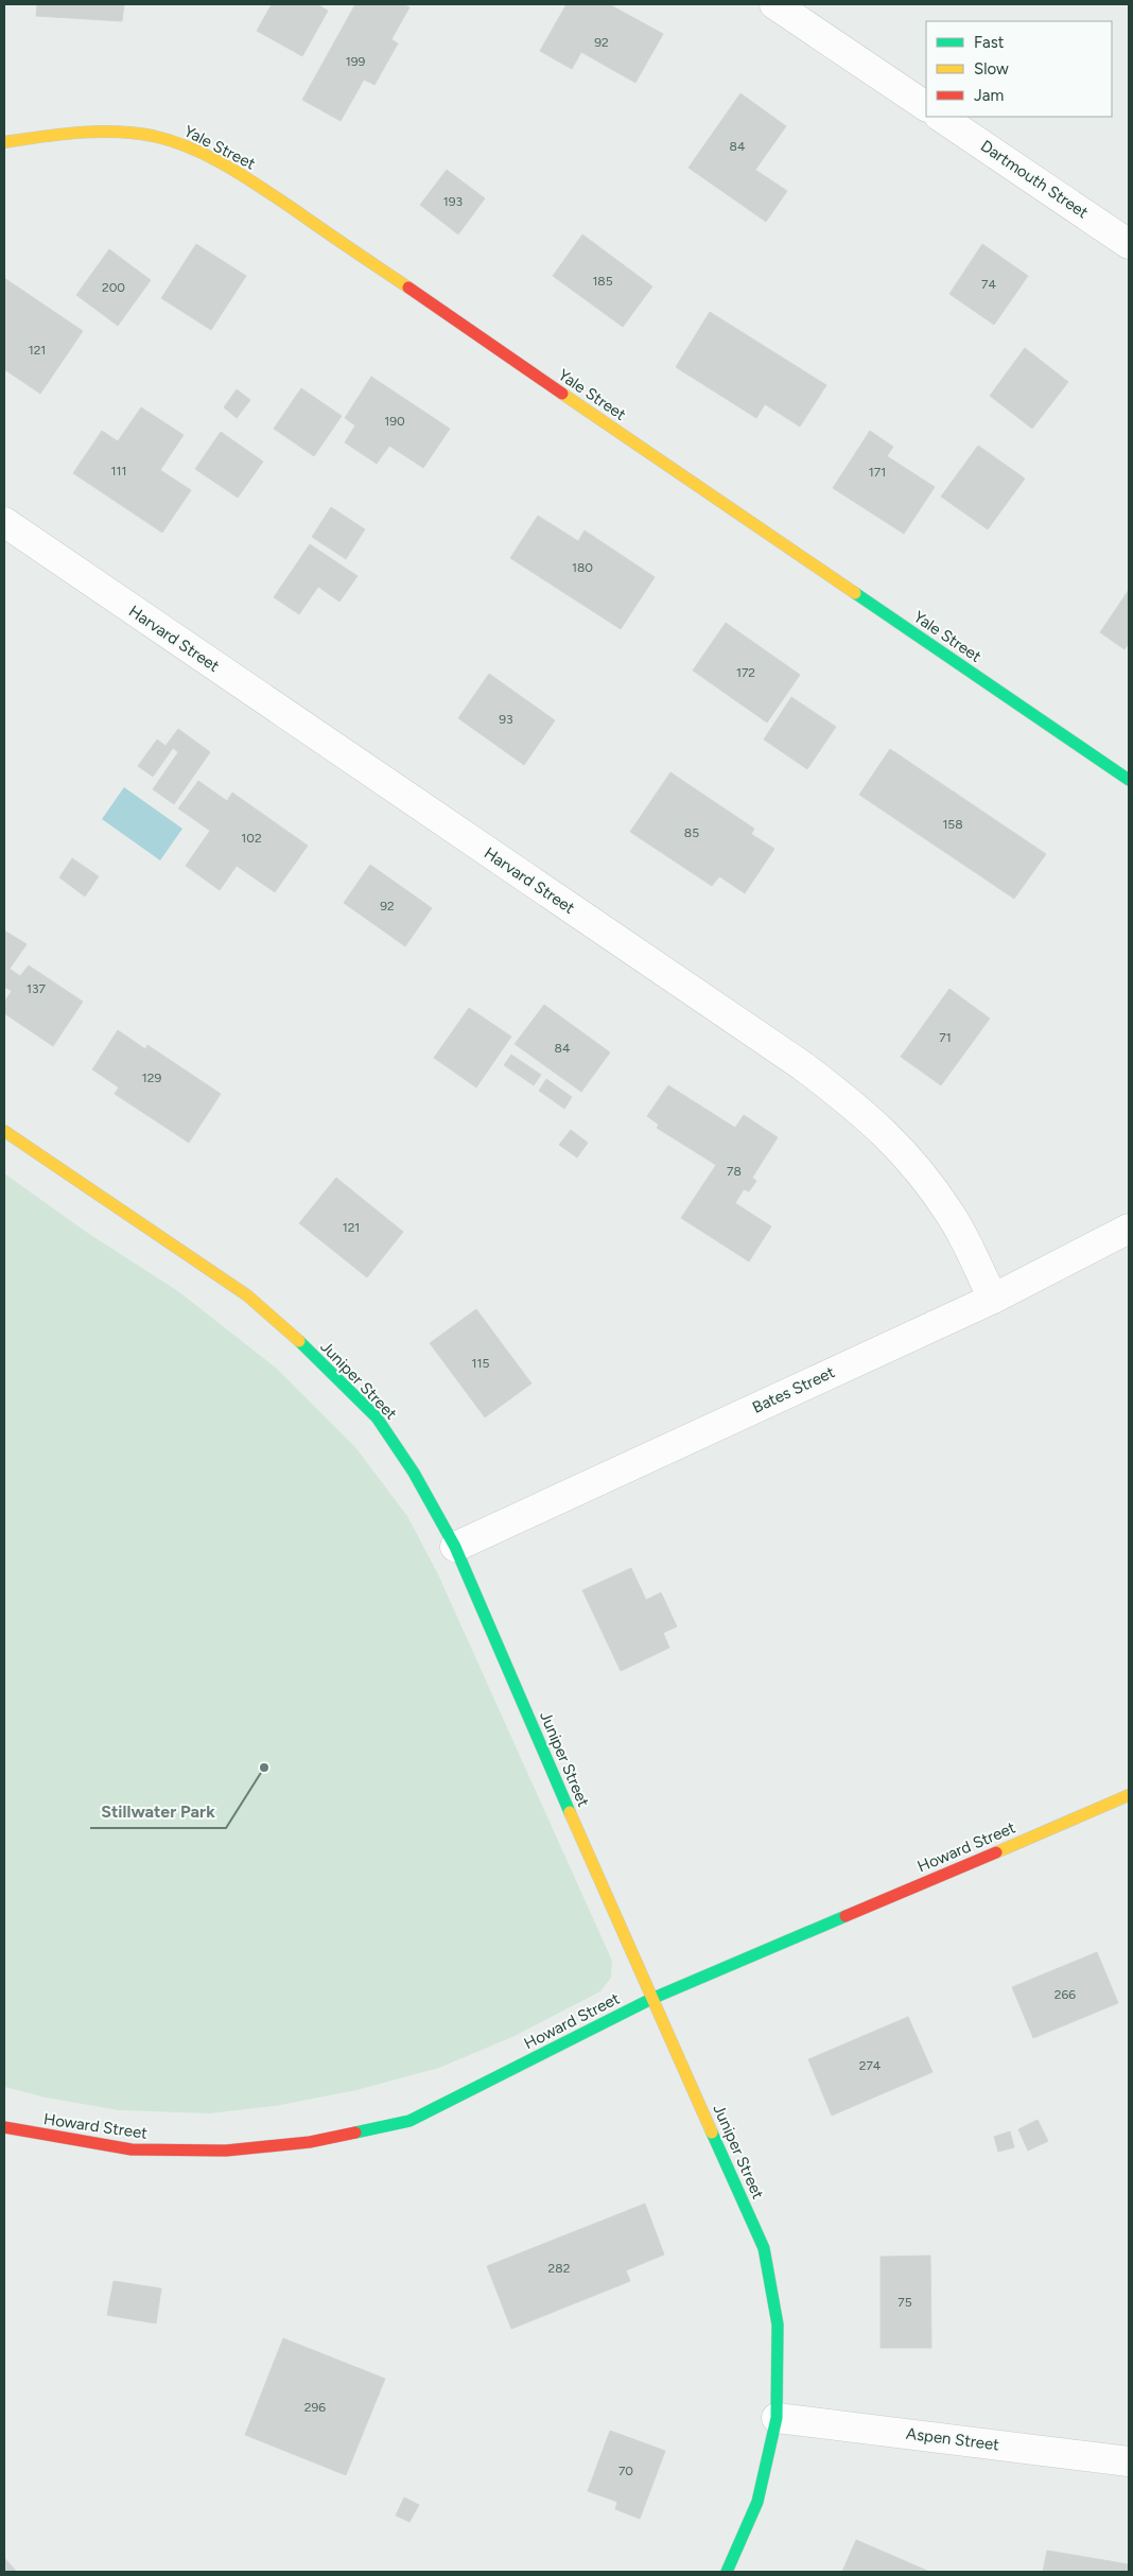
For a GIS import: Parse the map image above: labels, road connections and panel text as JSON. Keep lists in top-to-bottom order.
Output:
{
  "streets": {
    "street": [
      "Yale Street",
      "Dartmouth Street",
      "Harvard Street",
      "Juniper Street",
      "Bates Street",
      "Howard Street",
      "Aspen Street"
    ]
  },
  "crossings": [
    ["Harvard Street", "Bates Street"],
    ["Juniper Street", "Bates Street"],
    ["Juniper Street", "Howard Street"],
    ["Juniper Street", "Aspen Street"]
  ],
  "places": ["Stillwater Park"],
  "house_numbers": [
    "92",
    "199",
    "84",
    "193",
    "185",
    "74",
    "200",
    "121",
    "190",
    "111",
    "171",
    "180",
    "172",
    "93",
    "158",
    "85",
    "102",
    "92",
    "137",
    "71",
    "84",
    "129",
    "78",
    "121",
    "115",
    "266",
    "274",
    "282",
    "75",
    "296",
    "70"
  ],
  "legend": ["Fast", "Slow", "Jam"]
}
